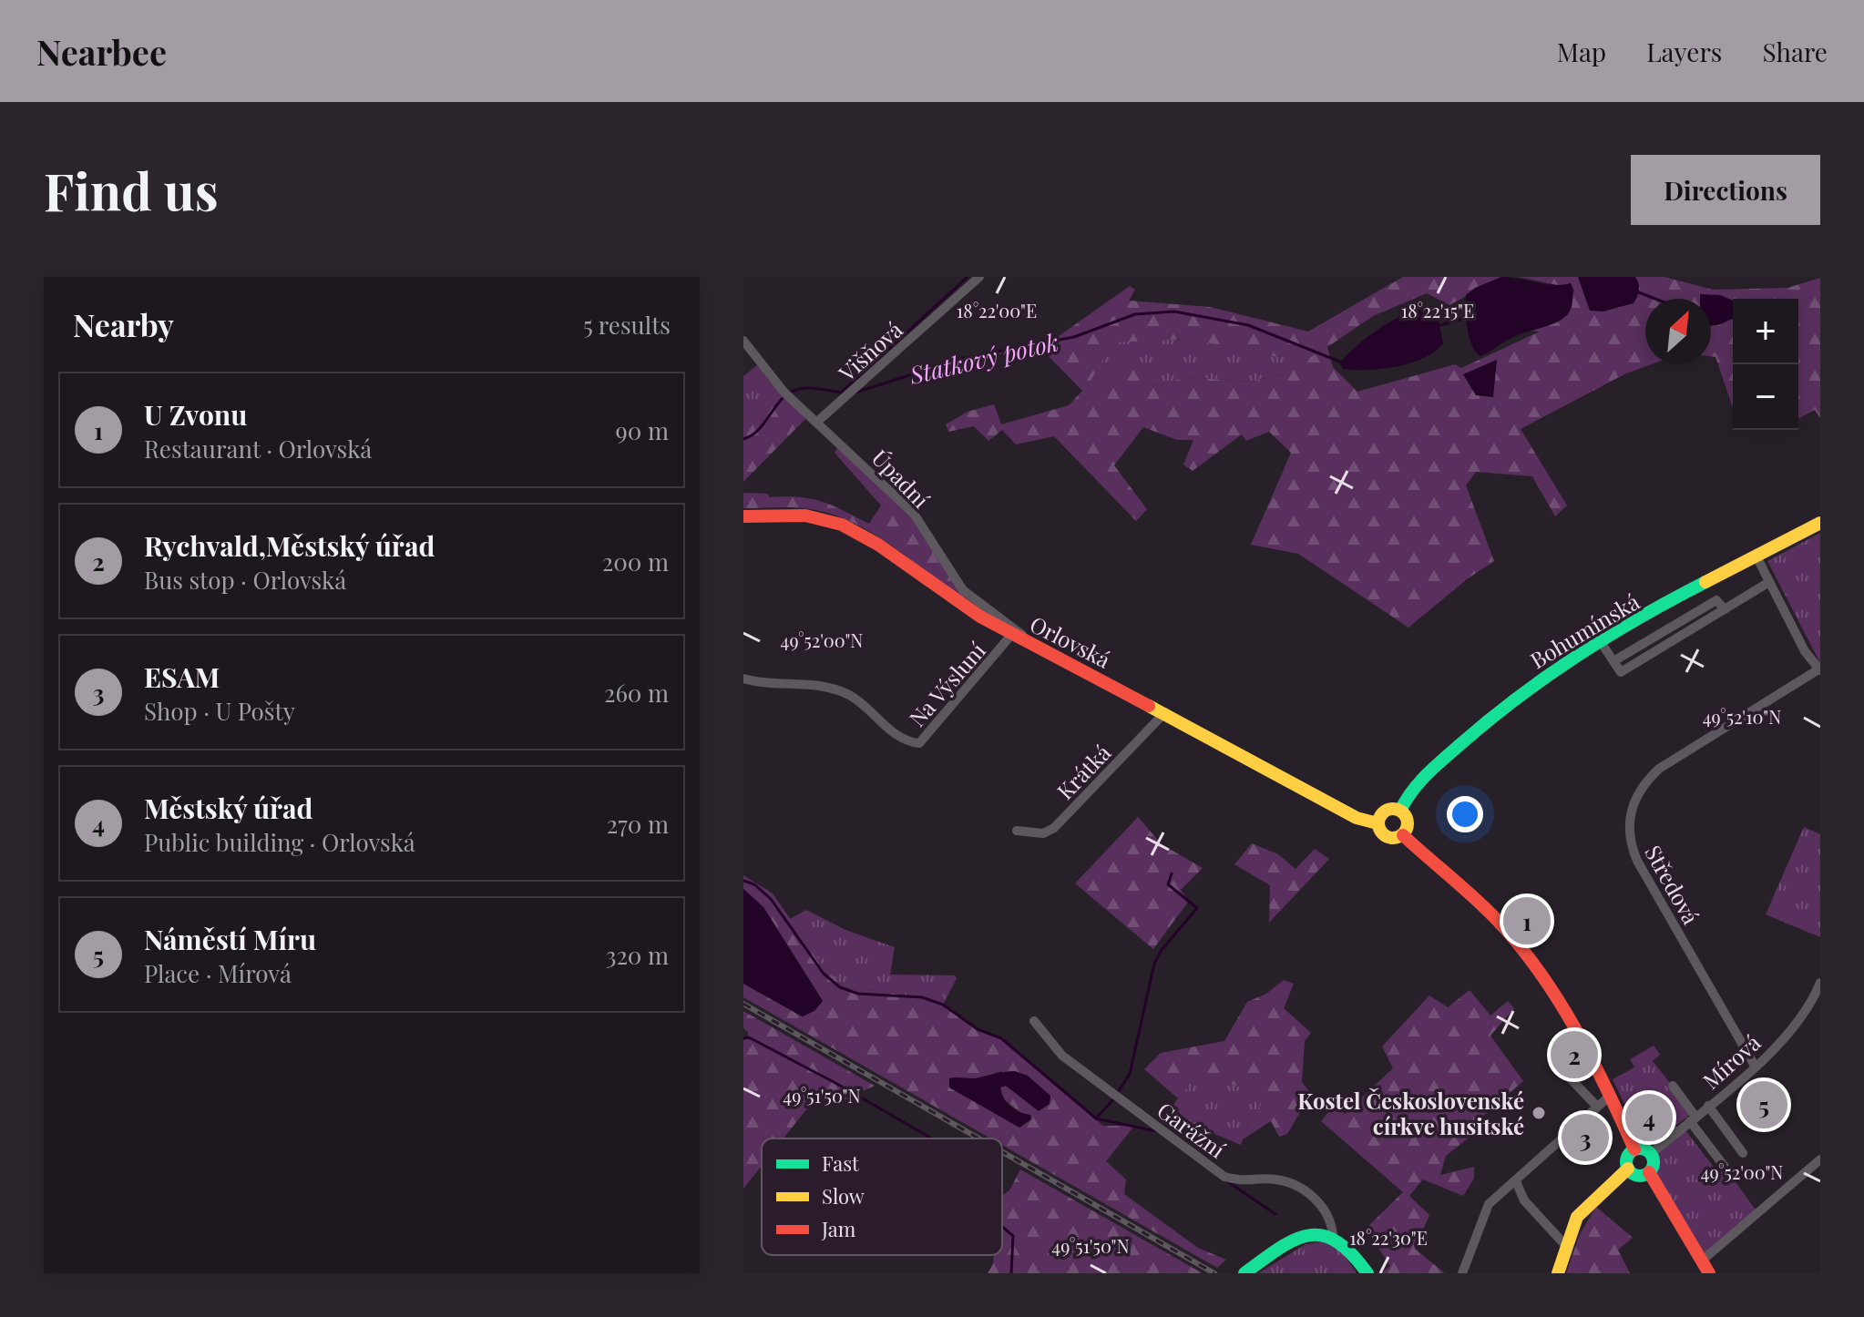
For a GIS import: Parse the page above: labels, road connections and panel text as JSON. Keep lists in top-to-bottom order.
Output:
{
  "streets": {
    "main road": ["Bohumínská", "Orlovská"],
    "street": [
      "Višňová",
      "Úpadní",
      "Na Výsluní",
      "Krátká",
      "Středová",
      "Mírová",
      "Garážní"
    ]
  },
  "crossings": [
    ["Višňová", "Úpadní"],
    ["Úpadní", "Orlovská"],
    ["Bohumínská", "Orlovská"],
    ["Orlovská", "Na Výsluní"],
    ["Orlovská", "Krátká"],
    ["Středová", "Mírová"]
  ],
  "water": ["Statkový potok"],
  "places": ["Kostel Československé církve husitské"],
  "legend": ["Fast", "Slow", "Jam"],
  "north": "top right",
  "page": {
    "header": "Nearbee",
    "nav": ["Map", "Layers", "Share"],
    "buttons": "Directions",
    "title": "Find us",
    "heading": ["Nearby", "5 results"],
    "map_buttons": ["+", "−"],
    "list": [
      {
        "mark": "1",
        "name": "U Zvonu",
        "note": "Restaurant · Orlovská",
        "value": "90 m"
      },
      {
        "mark": "2",
        "name": "Rychvald,Městský úřad",
        "note": "Bus stop · Orlovská",
        "value": "200 m"
      },
      {
        "mark": "3",
        "name": "ESAM",
        "note": "Shop · U Pošty",
        "value": "260 m"
      },
      {
        "mark": "4",
        "name": "Městský úřad",
        "note": "Public building · Orlovská",
        "value": "270 m"
      },
      {
        "mark": "5",
        "name": "Náměstí Míru",
        "note": "Place · Mírová",
        "value": "320 m"
      }
    ],
    "pins": [
      "1",
      "2",
      "5",
      "4",
      "3"
    ]
  },
  "coordinates": [
    "18°22'00\"E",
    "18°22'15\"E",
    "49°52'00\"N",
    "49°52'10\"N",
    "49°51'50\"N",
    "18°22'30\"E"
  ]
}
